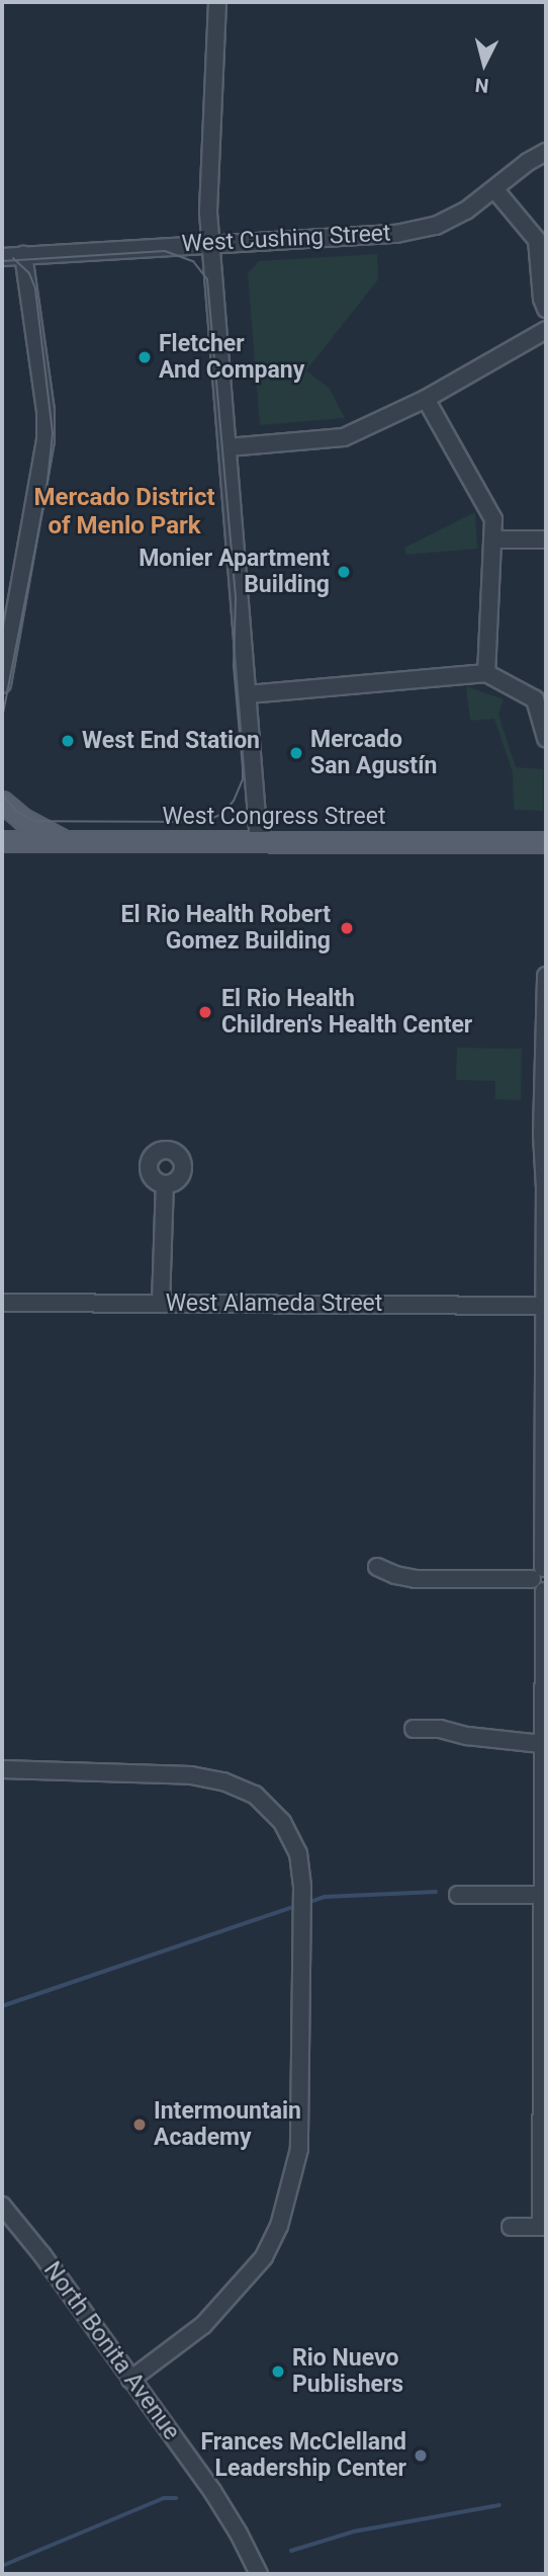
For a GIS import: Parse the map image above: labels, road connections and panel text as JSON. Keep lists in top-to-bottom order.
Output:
{
  "streets": {
    "main road": ["West Congress Street"],
    "street": ["West Cushing Street", "West Alameda Street", "North Bonita Avenue"]
  },
  "districts": ["Mercado District of Menlo Park"],
  "places": [
    "Fletcher And Company",
    "Monier Apartment Building",
    "West End Station",
    "Mercado San Agustín",
    "El Rio Health Robert Gomez Building",
    "El Rio Health Children's Health Center",
    "Intermountain Academy",
    "Rio Nuevo Publishers",
    "Frances McClelland Leadership Center"
  ],
  "north": "bottom"
}
